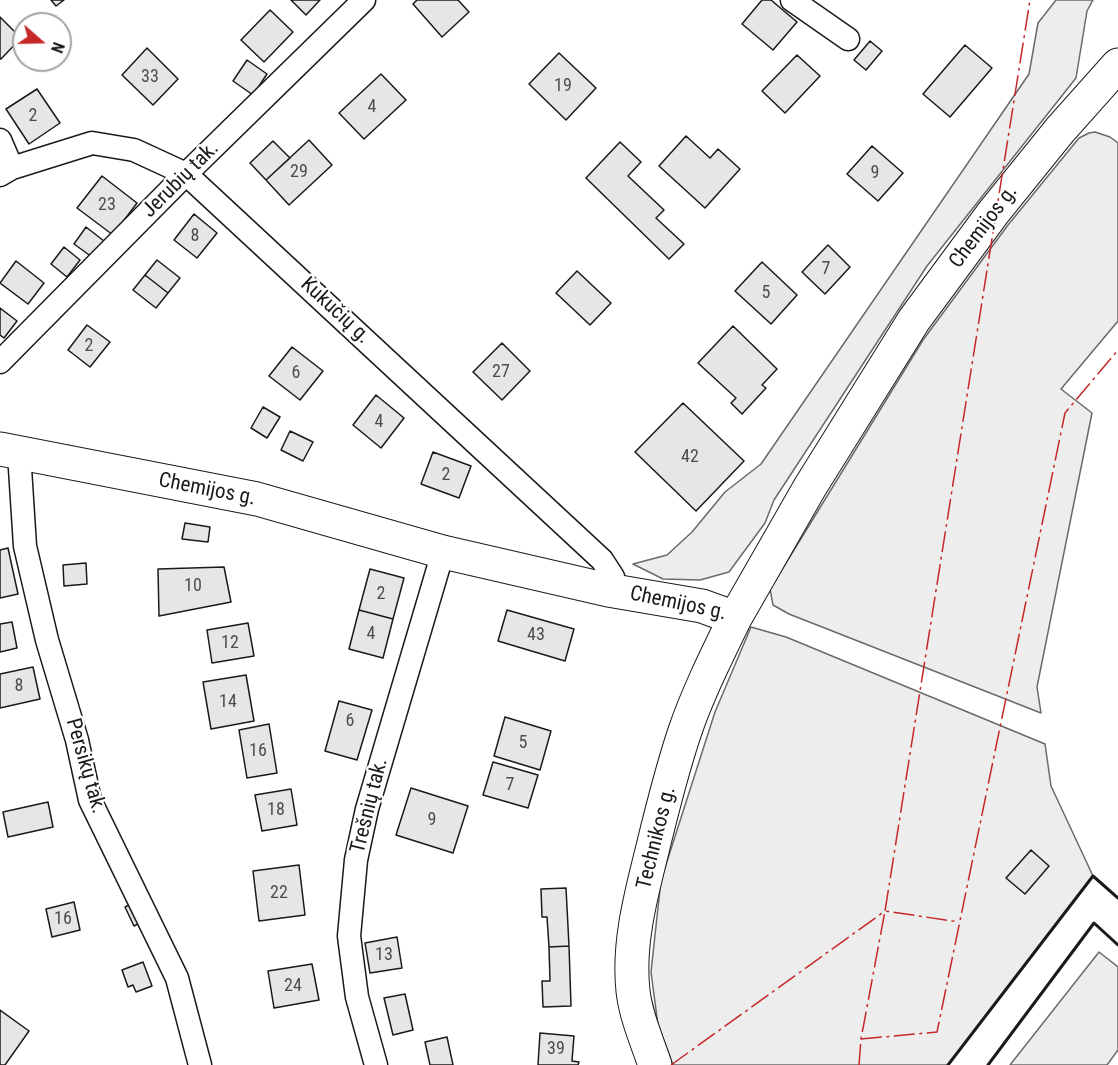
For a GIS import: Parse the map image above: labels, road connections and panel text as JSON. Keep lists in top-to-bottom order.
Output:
{
  "streets": {
    "main road": ["Chemijos g.", "Technikos g."],
    "street": [
      "Jerubių tak.",
      "Kukučių g.",
      "Persikų tak.",
      "Trešnių tak."
    ]
  },
  "crossings": [
    ["Jerubių tak.", "Kukučių g."],
    ["Chemijos g.", "Kukučių g."],
    ["Chemijos g.", "Persikų tak."],
    ["Chemijos g.", "Trešnių tak."],
    ["Chemijos g.", "Technikos g."]
  ],
  "house_numbers": [
    "33",
    "19",
    "4",
    "2",
    "29",
    "9",
    "23",
    "8",
    "7",
    "5",
    "2",
    "27",
    "6",
    "4",
    "42",
    "2",
    "10",
    "2",
    "4",
    "43",
    "12",
    "8",
    "14",
    "6",
    "5",
    "16",
    "7",
    "18",
    "9",
    "22",
    "16",
    "13",
    "24",
    "39"
  ],
  "north": "right"
}
